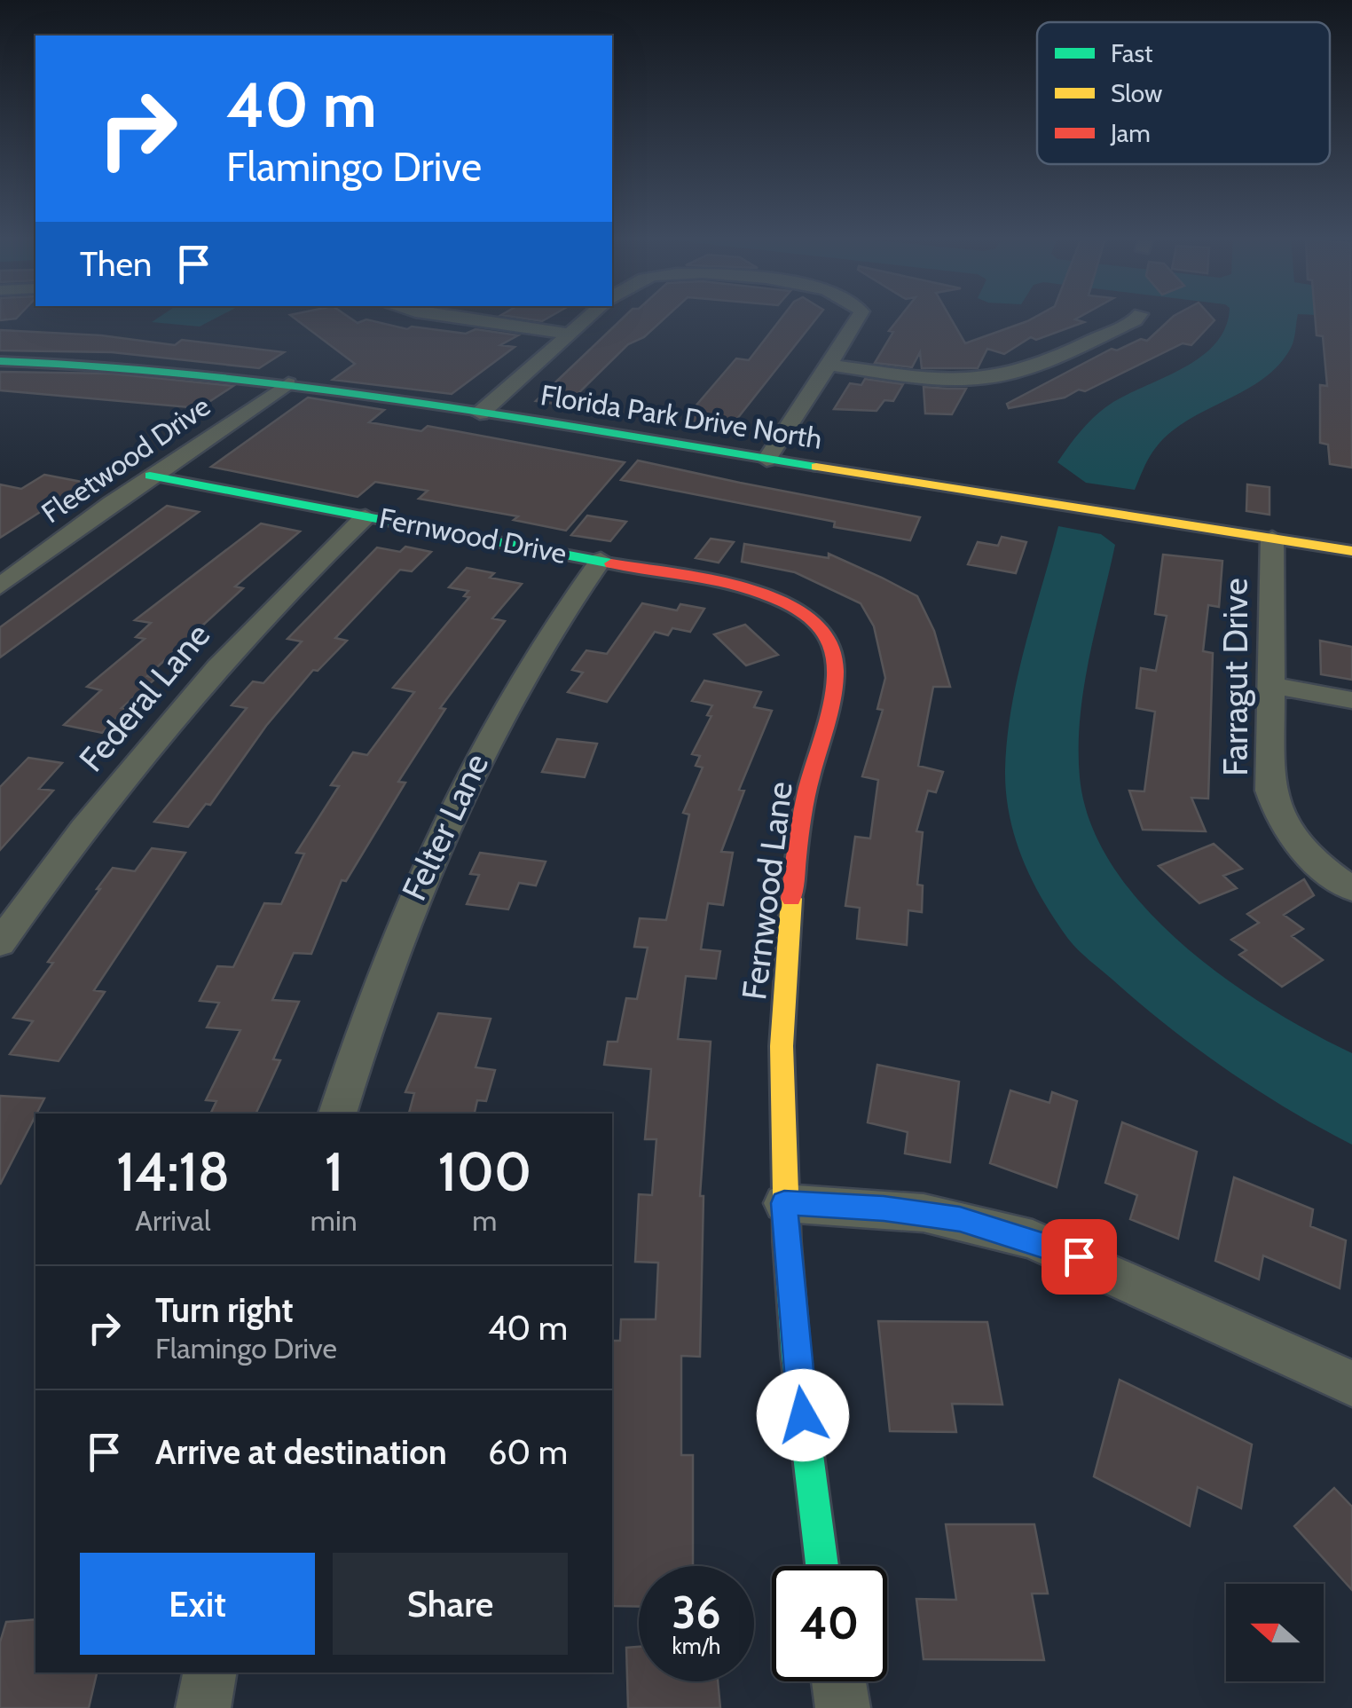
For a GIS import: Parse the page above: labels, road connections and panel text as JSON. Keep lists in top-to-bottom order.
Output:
{
  "streets": {
    "street": [
      "Florida Park Drive North",
      "Fleetwood Drive",
      "Fernwood Drive",
      "Farragut Drive",
      "Federal Lane",
      "Felter Lane",
      "Fernwood Lane"
    ]
  },
  "crossings": [
    ["Florida Park Drive North", "Fleetwood Drive"],
    ["Florida Park Drive North", "Farragut Drive"],
    ["Fleetwood Drive", "Fernwood Drive"],
    ["Fernwood Drive", "Federal Lane"],
    ["Fernwood Drive", "Felter Lane"],
    ["Fernwood Drive", "Fernwood Lane"]
  ],
  "legend": ["Fast", "Slow", "Jam"],
  "north": "left",
  "page": {
    "turn": ["40 m", "Flamingo Drive"],
    "then": "Then",
    "eta": [
      "14:18",
      "Arrival",
      "1",
      "min",
      "100",
      "m"
    ],
    "list": [
      {
        "name": "Turn right",
        "note": "Flamingo Drive",
        "value": "40 m"
      },
      {
        "name": "Arrive at destination",
        "value": "60 m"
      }
    ],
    "buttons": ["Exit", "Share"],
    "speed": "36 km/h",
    "limit": "40"
  }
}
